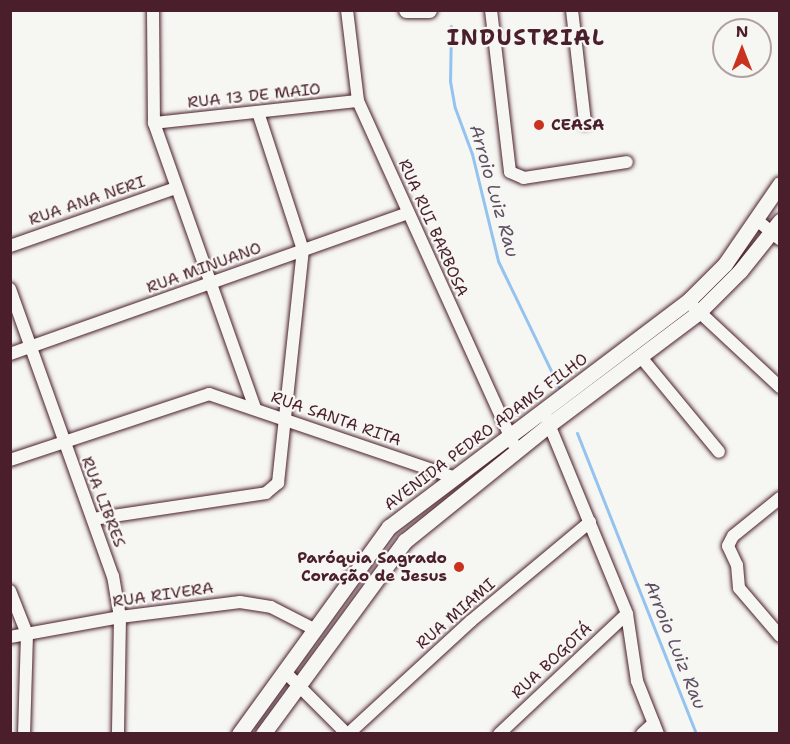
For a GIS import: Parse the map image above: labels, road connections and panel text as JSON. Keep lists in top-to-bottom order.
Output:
{
  "streets": {
    "main road": ["AVENIDA PEDRO ADAMS FILHO"],
    "street": [
      "RUA 13 DE MAIO",
      "RUA ANA NERI",
      "RUA RUI BARBOSA",
      "RUA MINUANO",
      "RUA SANTA RITA",
      "RUA LIBRES",
      "RUA RIVERA",
      "RUA MIAMI",
      "RUA BOGOTÁ"
    ]
  },
  "crossings": [
    ["RUA 13 DE MAIO", "RUA RUI BARBOSA"],
    ["RUA RUI BARBOSA", "RUA MINUANO"],
    ["RUA RUI BARBOSA", "AVENIDA PEDRO ADAMS FILHO"],
    ["RUA MINUANO", "RUA LIBRES"],
    ["RUA SANTA RITA", "AVENIDA PEDRO ADAMS FILHO"],
    ["RUA SANTA RITA", "RUA LIBRES"],
    ["AVENIDA PEDRO ADAMS FILHO", "RUA RIVERA"],
    ["RUA LIBRES", "RUA RIVERA"]
  ],
  "districts": ["INDUSTRIAL"],
  "water": ["Arroio Luiz Rau"],
  "places": ["CEASA", "Paróquia Sagrado Coração de Jesus"],
  "north": "top"
}
